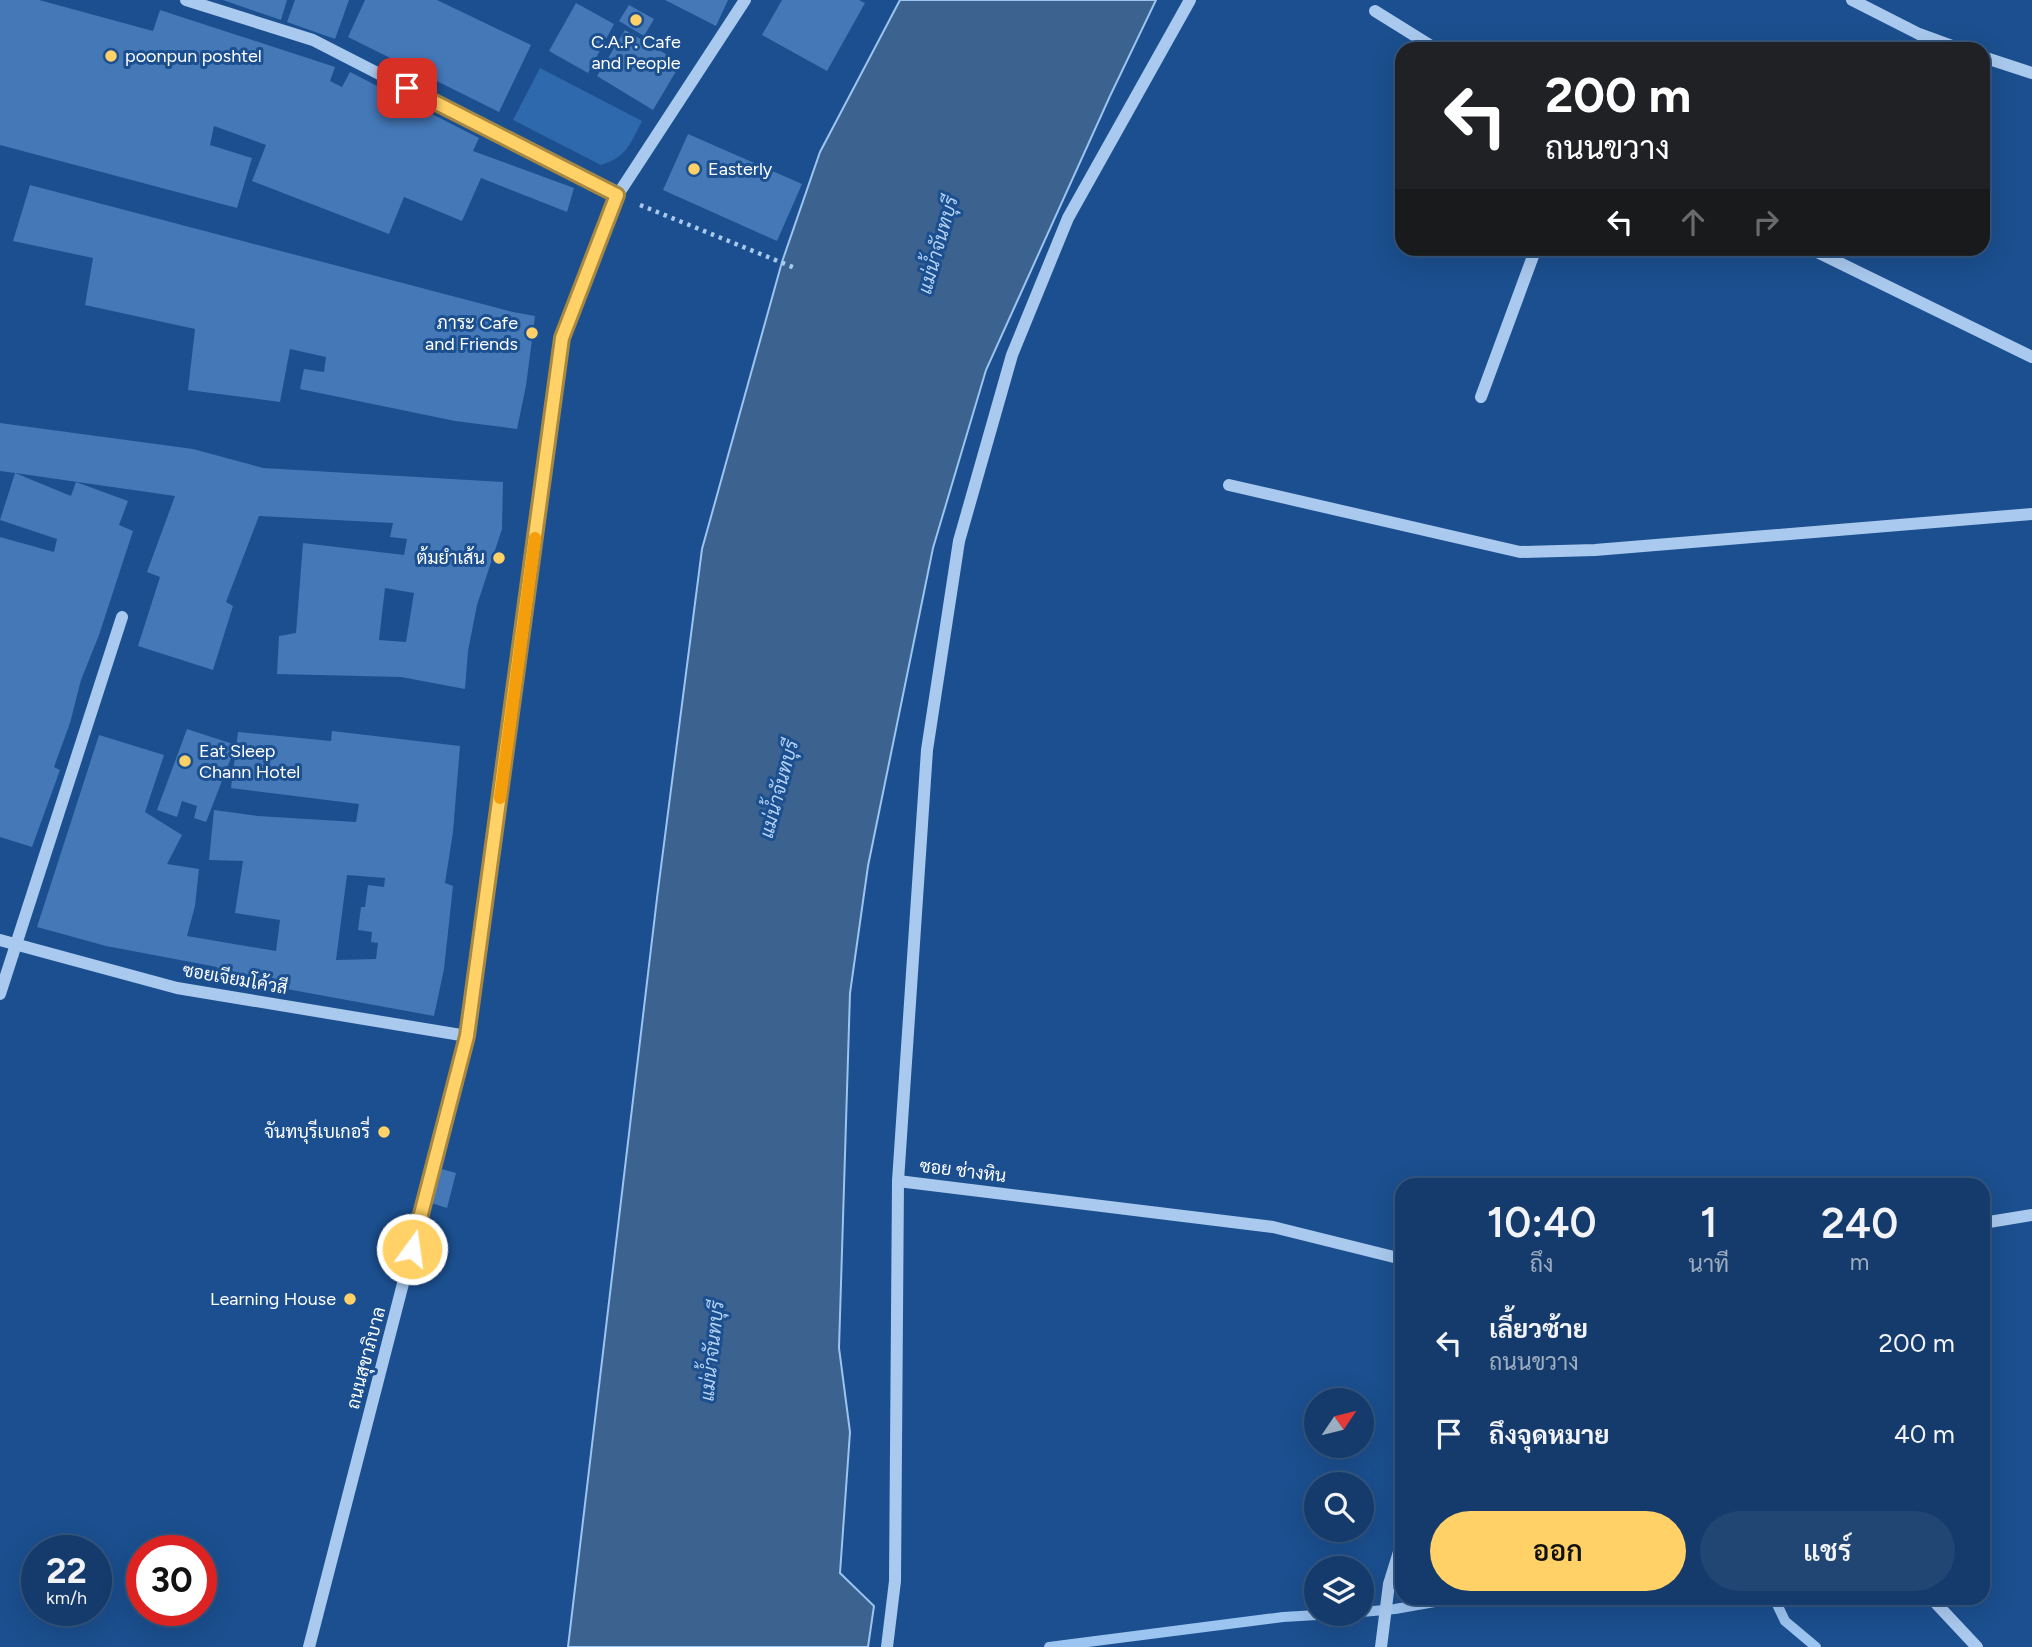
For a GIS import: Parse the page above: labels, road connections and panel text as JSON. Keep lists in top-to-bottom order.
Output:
{
  "streets": {
    "street": ["ซอยเจียมโค้วสี", "ซอย ช่างหิน", "ถนนสุขาภิบาล"]
  },
  "crossings": [
    ["ซอยเจียมโค้วสี", "ถนนสุขาภิบาล"]
  ],
  "water": ["แม่น้ำจันทบุรี"],
  "places": [
    "C.A.P. Cafe and People",
    "poonpun poshtel",
    "Easterly",
    "ภาระ Cafe and Friends",
    "ต้มยำเส้น",
    "Eat Sleep Chann Hotel",
    "จันทบุรีเบเกอรี่",
    "Learning House"
  ],
  "north": "top right",
  "page": {
    "turn": ["200 m", "ถนนขวาง"],
    "eta": [
      "10:40",
      "ถึง",
      "1",
      "นาที",
      "240",
      "m"
    ],
    "list": [
      {
        "name": "เลี้ยวซ้าย",
        "note": "ถนนขวาง",
        "value": "200 m"
      },
      {
        "name": "ถึงจุดหมาย",
        "value": "40 m"
      }
    ],
    "buttons": ["ออก", "แชร์"],
    "speed": "22 km/h",
    "limit": "30"
  }
}
